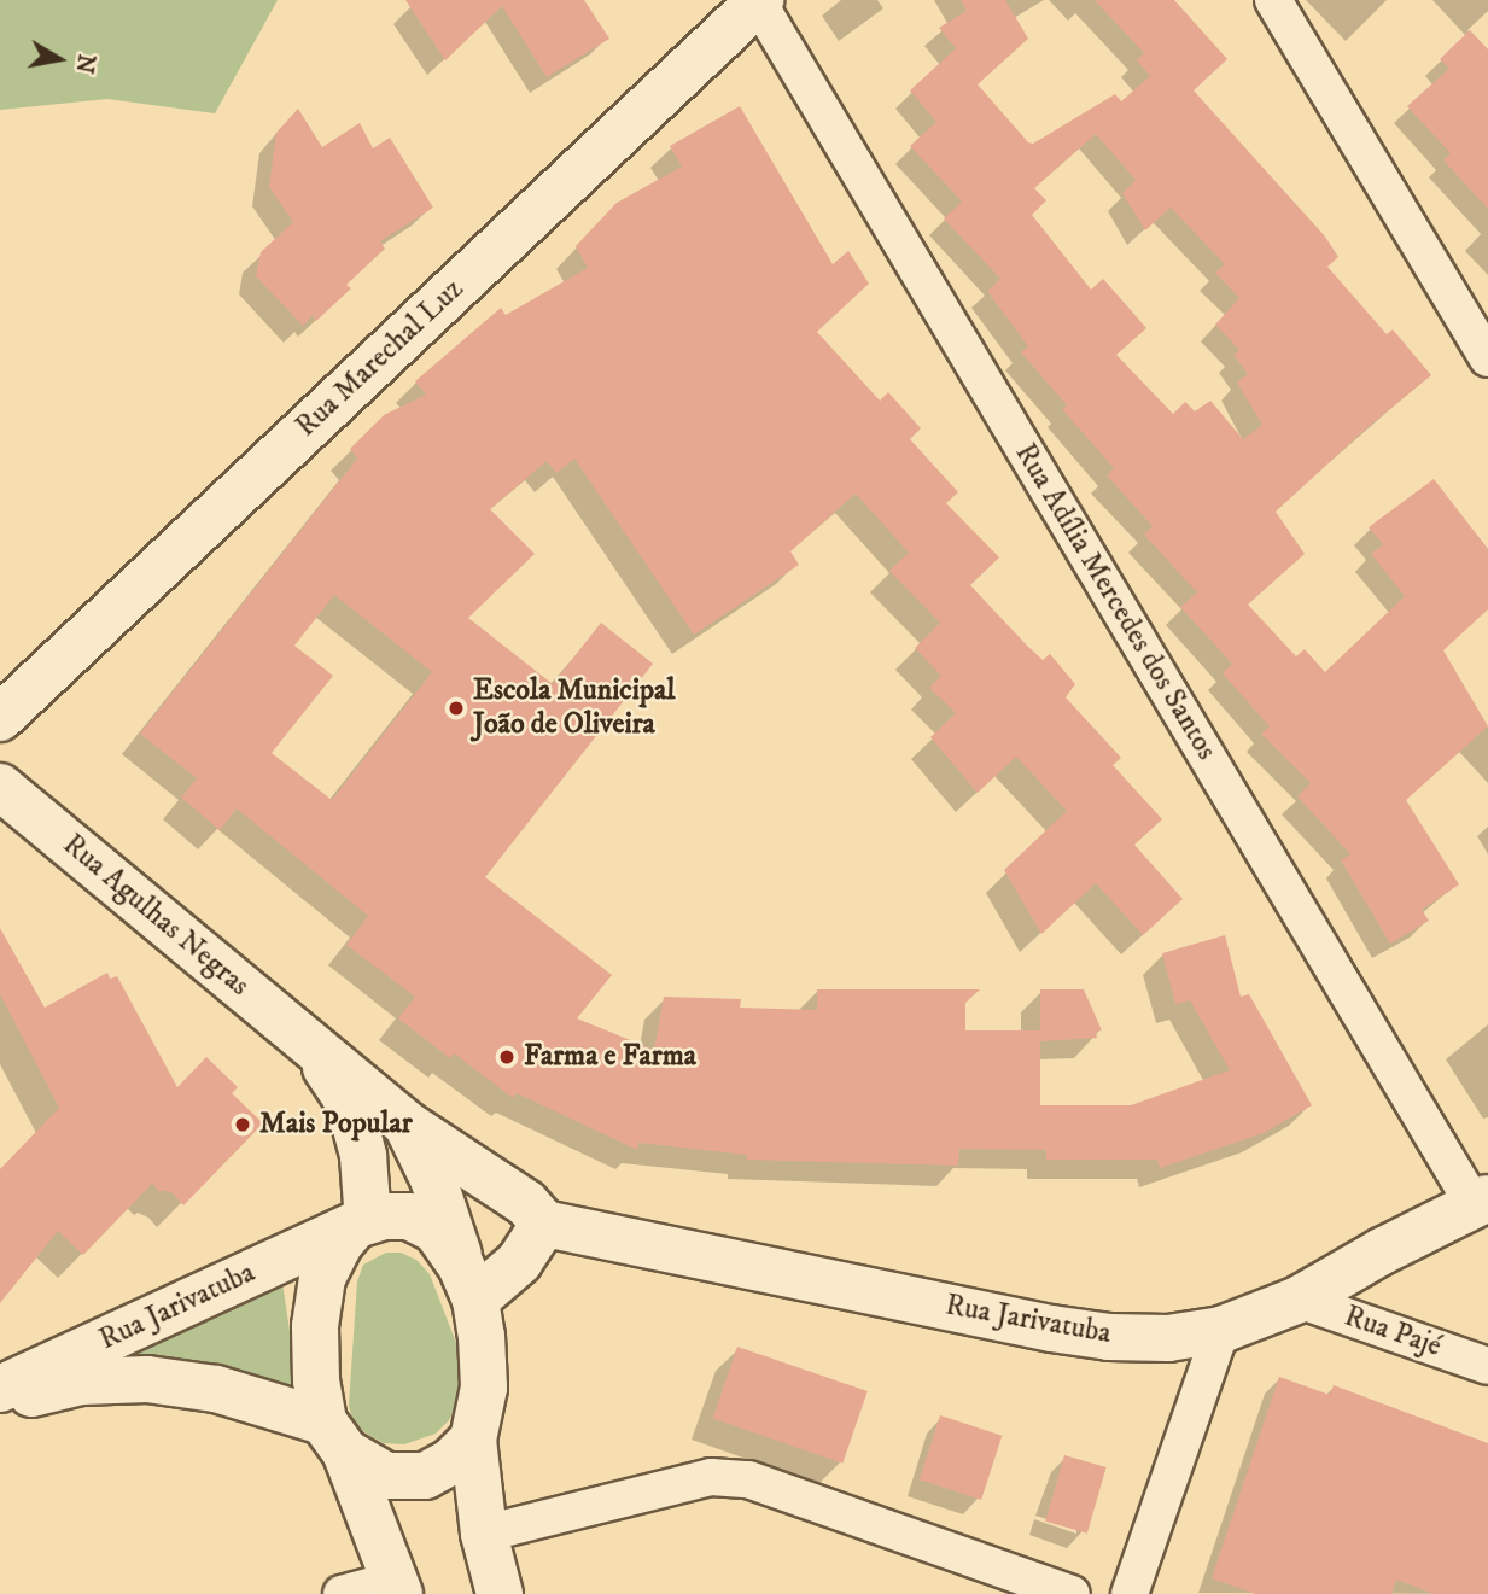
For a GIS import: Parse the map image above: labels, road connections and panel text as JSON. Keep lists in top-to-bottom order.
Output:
{
  "streets": {
    "main road": ["Rua Marechal Luz", "Rua Agulhas Negras", "Rua Jarivatuba"],
    "street": ["Rua Adília Mercedes dos Santos", "Rua Pajé"]
  },
  "crossings": [
    ["Rua Marechal Luz", "Rua Adília Mercedes dos Santos"],
    ["Rua Adília Mercedes dos Santos", "Rua Jarivatuba"],
    ["Rua Agulhas Negras", "Rua Jarivatuba"],
    ["Rua Jarivatuba", "Rua Pajé"]
  ],
  "places": ["Escola Municipal João de Oliveira", "Farma e Farma", "Mais Popular"],
  "north": "right"
}
